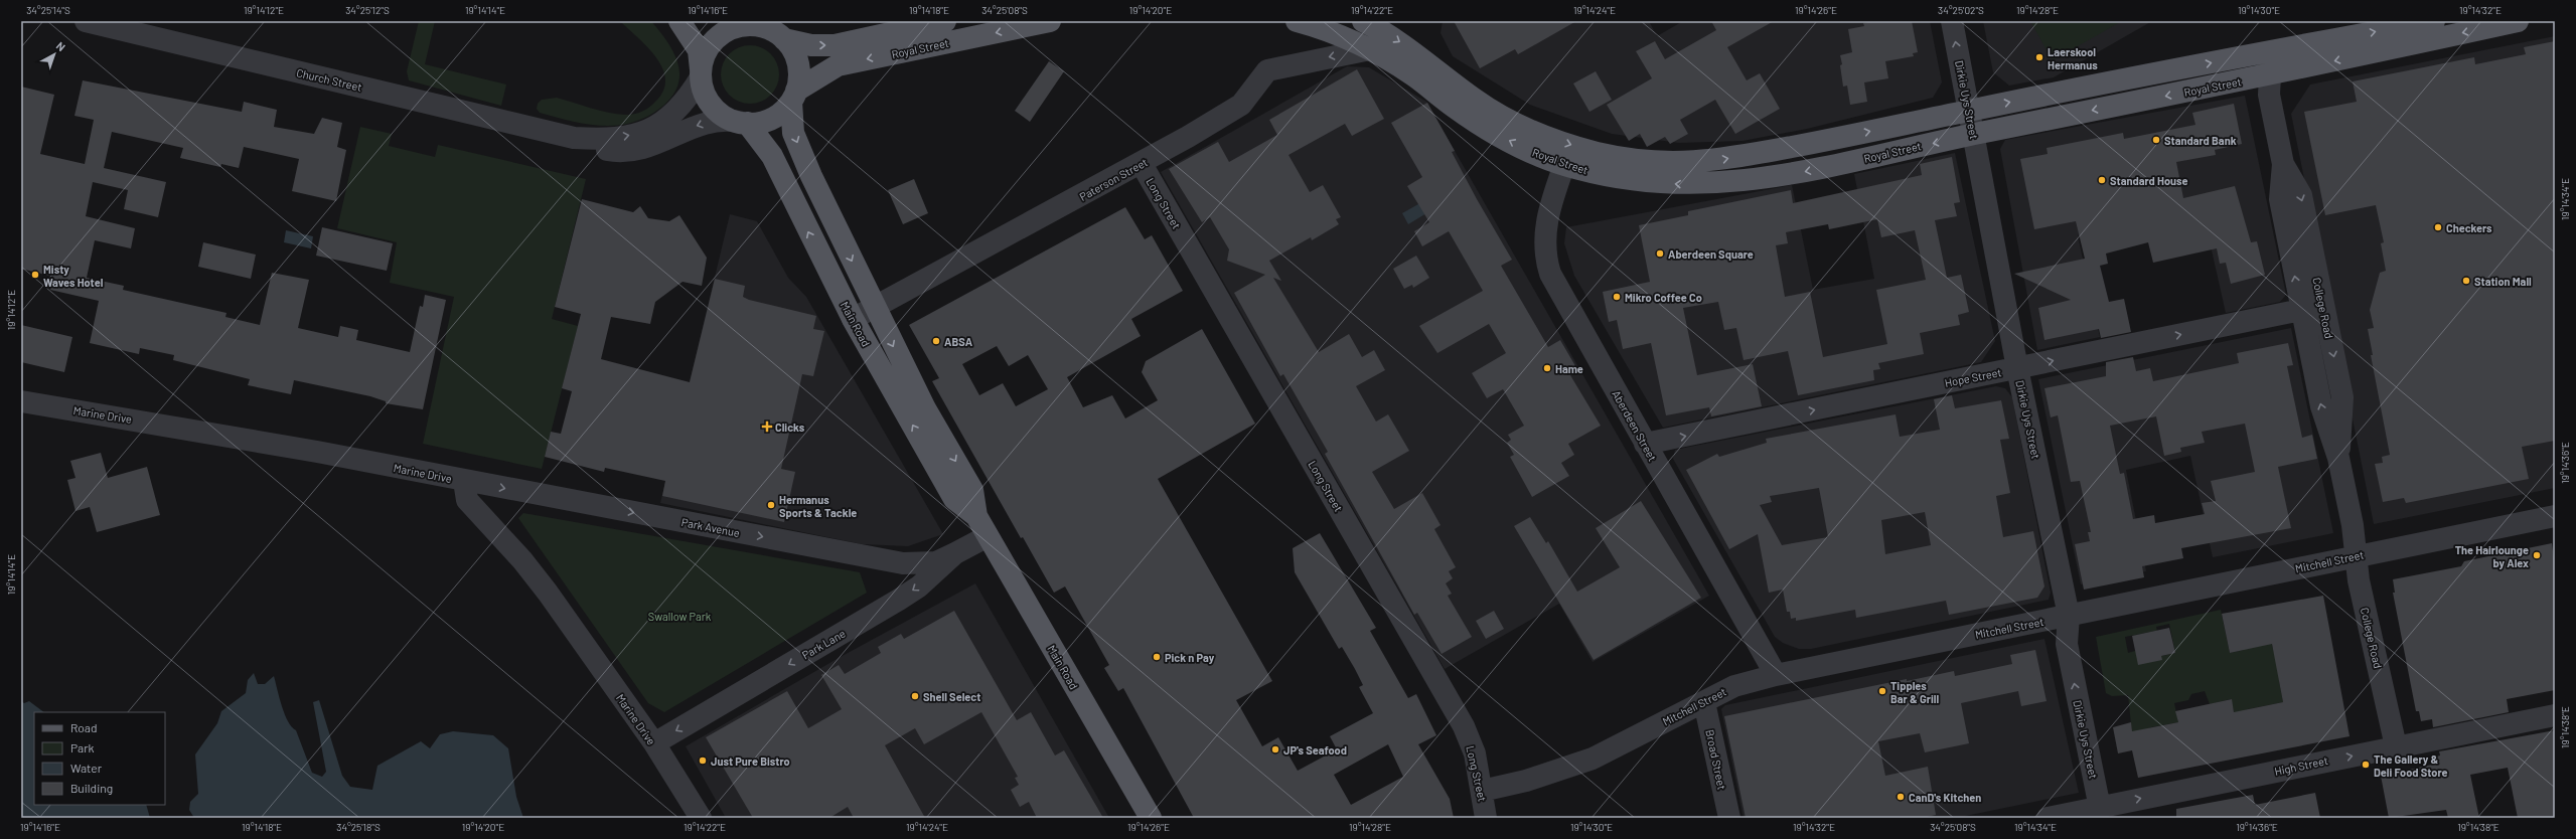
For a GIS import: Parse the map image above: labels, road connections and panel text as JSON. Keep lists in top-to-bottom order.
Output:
{
  "streets": {
    "main road": ["Royal Street", "Main Road"],
    "street": [
      "Church Street",
      "Dirkie Uys Street",
      "Paterson Street",
      "Long Street",
      "College Road",
      "Hope Street",
      "Marine Drive",
      "Aberdeen Street",
      "Park Avenue",
      "Mitchell Street",
      "Park Lane",
      "Broad Street",
      "High Street"
    ]
  },
  "crossings": [
    ["Royal Street", "Church Street"],
    ["Royal Street", "Dirkie Uys Street"],
    ["Royal Street", "Paterson Street"],
    ["Royal Street", "College Road"],
    ["Royal Street", "Main Road"],
    ["Royal Street", "Aberdeen Street"],
    ["Church Street", "Main Road"],
    ["Dirkie Uys Street", "Hope Street"],
    ["Dirkie Uys Street", "Mitchell Street"],
    ["Dirkie Uys Street", "High Street"],
    ["Paterson Street", "Long Street"],
    ["Paterson Street", "Main Road"],
    ["Long Street", "Mitchell Street"],
    ["College Road", "Hope Street"],
    ["College Road", "Mitchell Street"],
    ["College Road", "High Street"],
    ["Main Road", "Park Lane"],
    ["Hope Street", "Aberdeen Street"],
    ["Marine Drive", "Park Avenue"],
    ["Marine Drive", "Park Lane"],
    ["Aberdeen Street", "Mitchell Street"],
    ["Park Avenue", "Park Lane"],
    ["Mitchell Street", "Broad Street"]
  ],
  "one_way": [
    "Dirkie Uys Street",
    "Paterson Street",
    "Hope Street",
    "Park Avenue",
    "Park Lane",
    "High Street"
  ],
  "parks": ["Swallow Park"],
  "places": {
    "other": [
      "Laerskool Hermanus",
      "Standard Bank",
      "Standard House",
      "Checkers",
      "Aberdeen Square",
      "Misty Waves Hotel",
      "Station Mall",
      "Mikro Coffee Co",
      "ABSA",
      "Hame",
      "Hermanus Sports & Tackle",
      "The Hairlounge by Alex",
      "Pick n Pay",
      "Tipples Bar & Grill",
      "Shell Select",
      "JP's Seafood",
      "Just Pure Bistro",
      "The Gallery & Deli Food Store",
      "CanD's Kitchen"
    ],
    "health": ["Clicks"]
  },
  "legend": [
    "Road",
    "Park",
    "Water",
    "Building"
  ],
  "north": "top right",
  "coordinates": [
    "34°25'14\"S",
    "19°14'12\"E",
    "34°25'12\"S",
    "19°14'14\"E",
    "19°14'16\"E",
    "19°14'18\"E",
    "34°25'08\"S",
    "19°14'20\"E",
    "19°14'22\"E",
    "19°14'24\"E",
    "19°14'26\"E",
    "34°25'02\"S",
    "19°14'28\"E",
    "19°14'30\"E",
    "19°14'32\"E",
    "19°14'34\"E",
    "19°14'36\"E",
    "19°14'38\"E",
    "34°25'18\"S"
  ]
}
